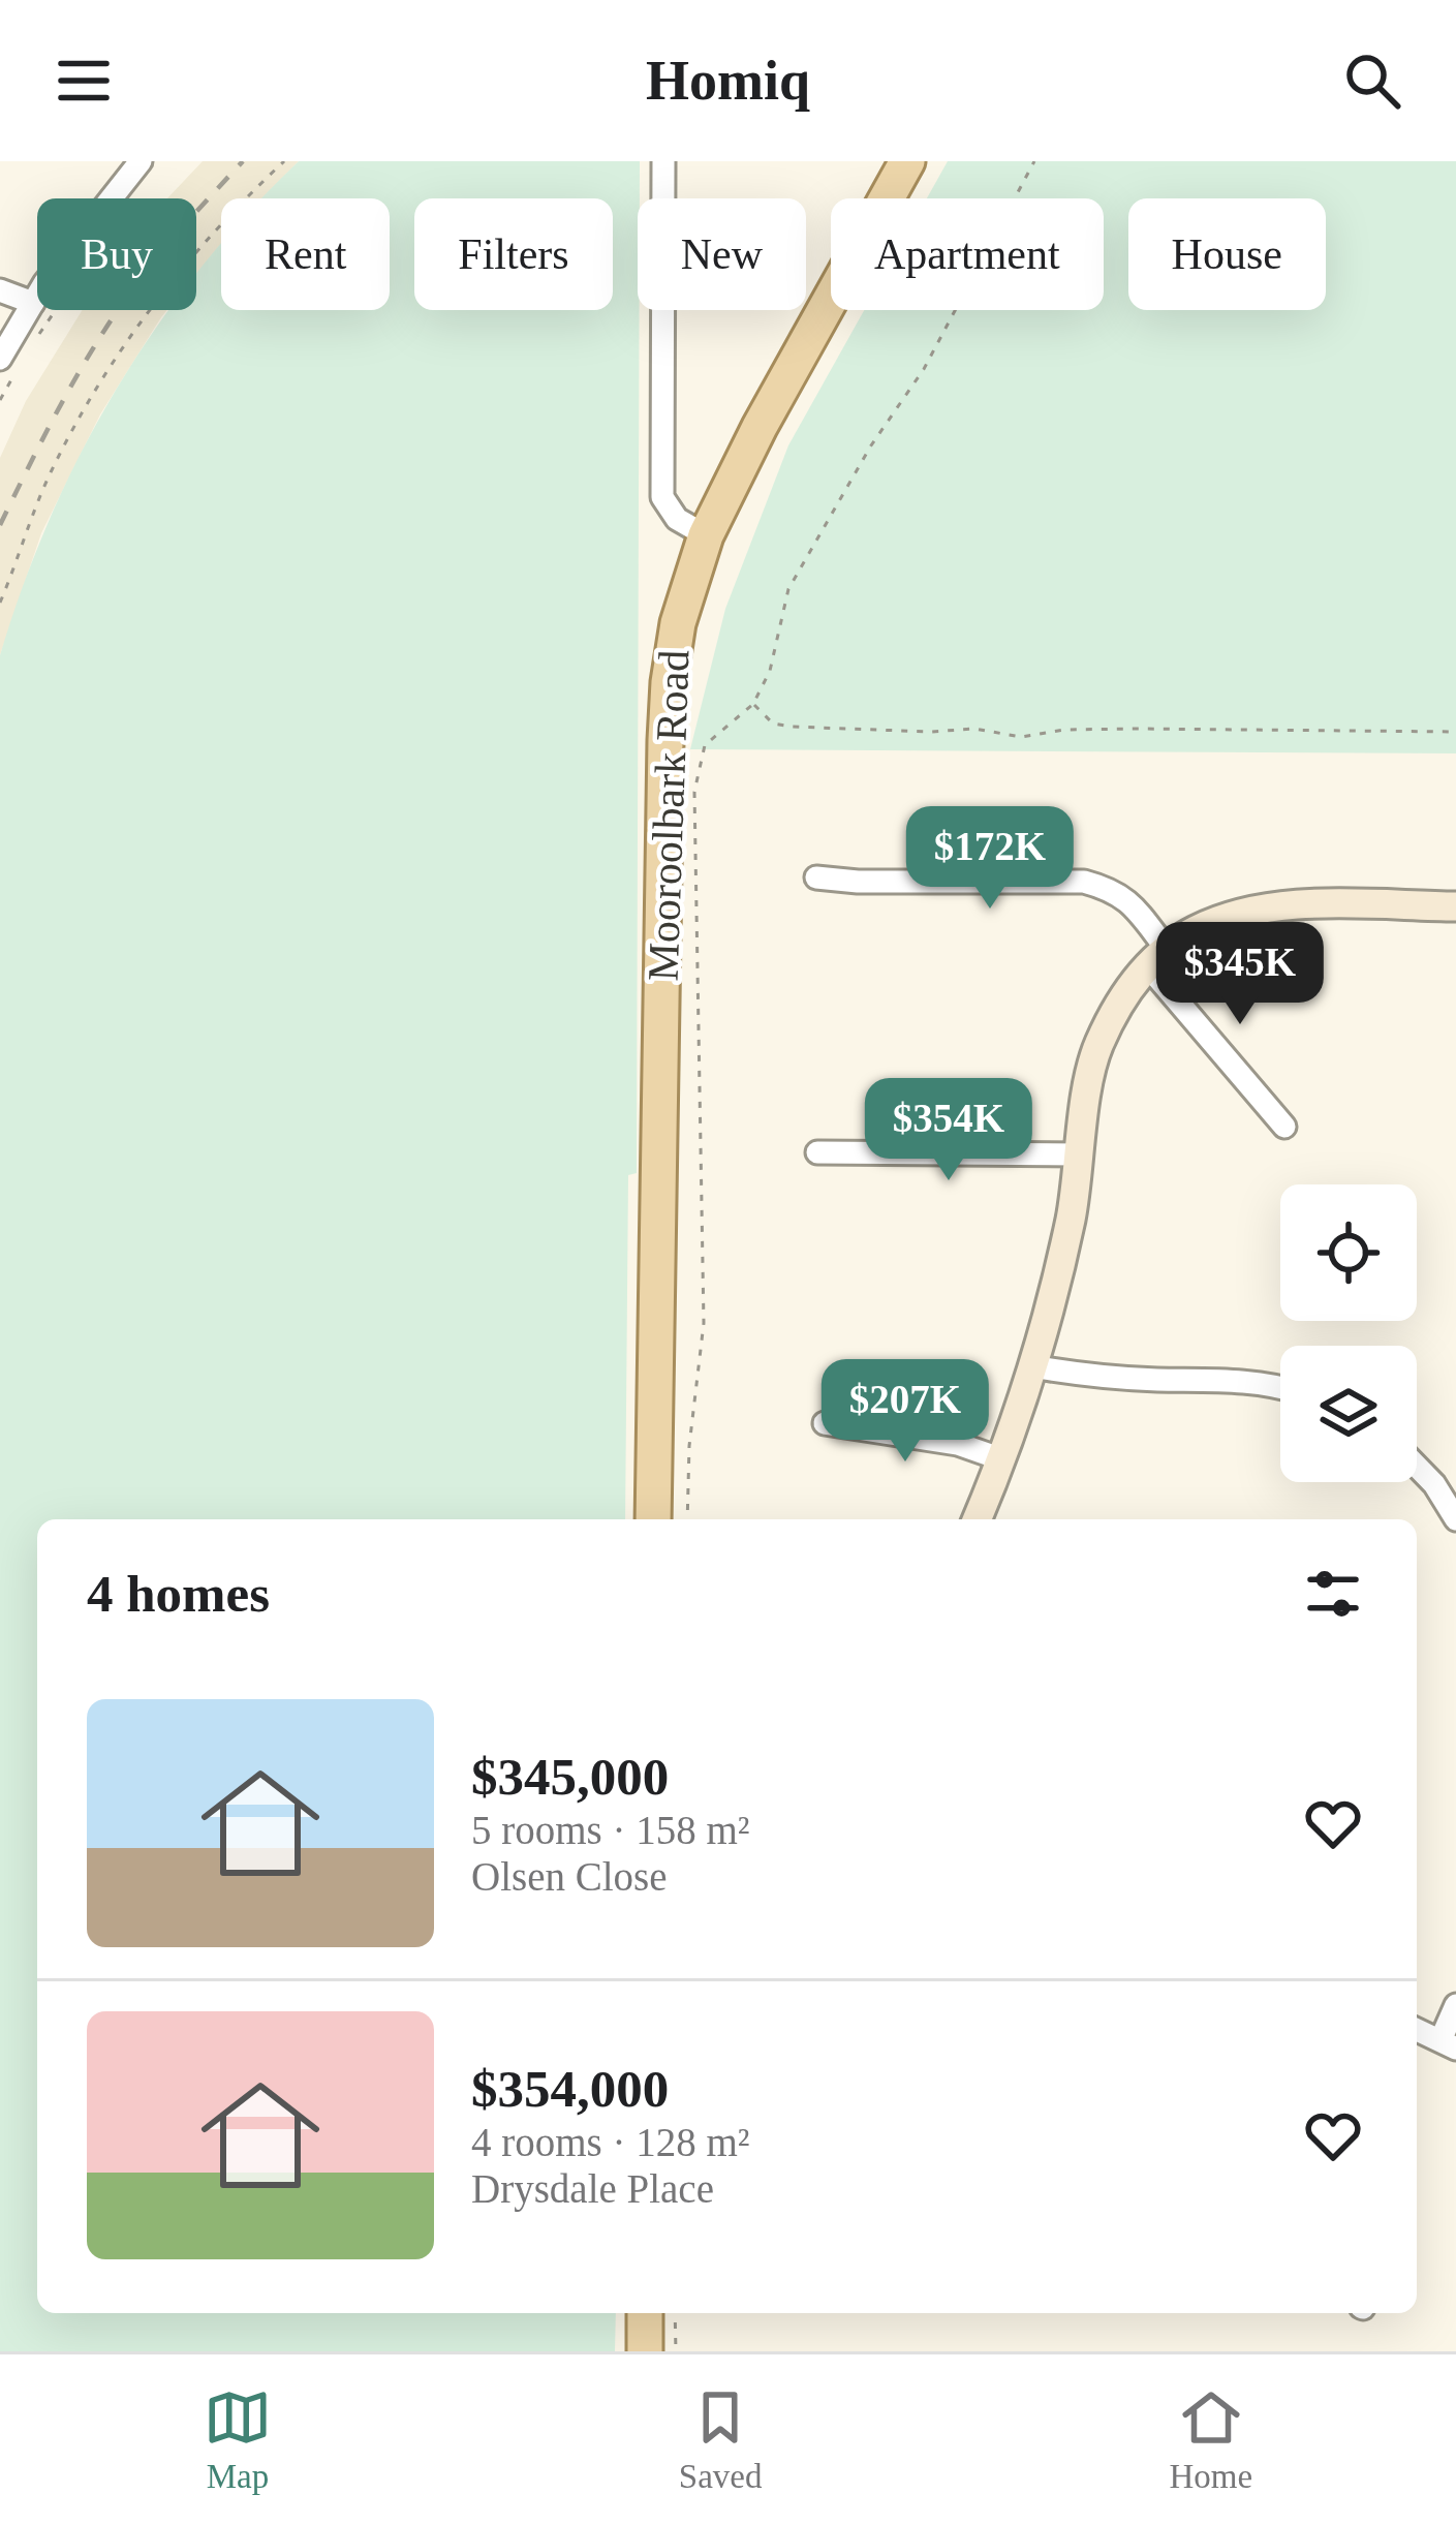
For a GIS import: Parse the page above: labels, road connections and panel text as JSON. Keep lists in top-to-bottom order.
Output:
{
  "streets": {
    "main road": ["Mooroolbark Road"]
  },
  "page": {
    "header": "Homiq",
    "chip": [
      "Buy",
      "Rent",
      "Filters",
      "New",
      "Apartment",
      "House"
    ],
    "price": [
      "$172K",
      "$345K",
      "$354K",
      "$207K"
    ],
    "heading": "4 homes",
    "list": [
      {
        "name": "$345,000",
        "note": "5 rooms · 158 m² · Olsen Close"
      },
      {
        "name": "$354,000",
        "note": "4 rooms · 128 m² · Drysdale Place"
      }
    ],
    "tabs": ["Map", "Saved", "Home"]
  }
}
